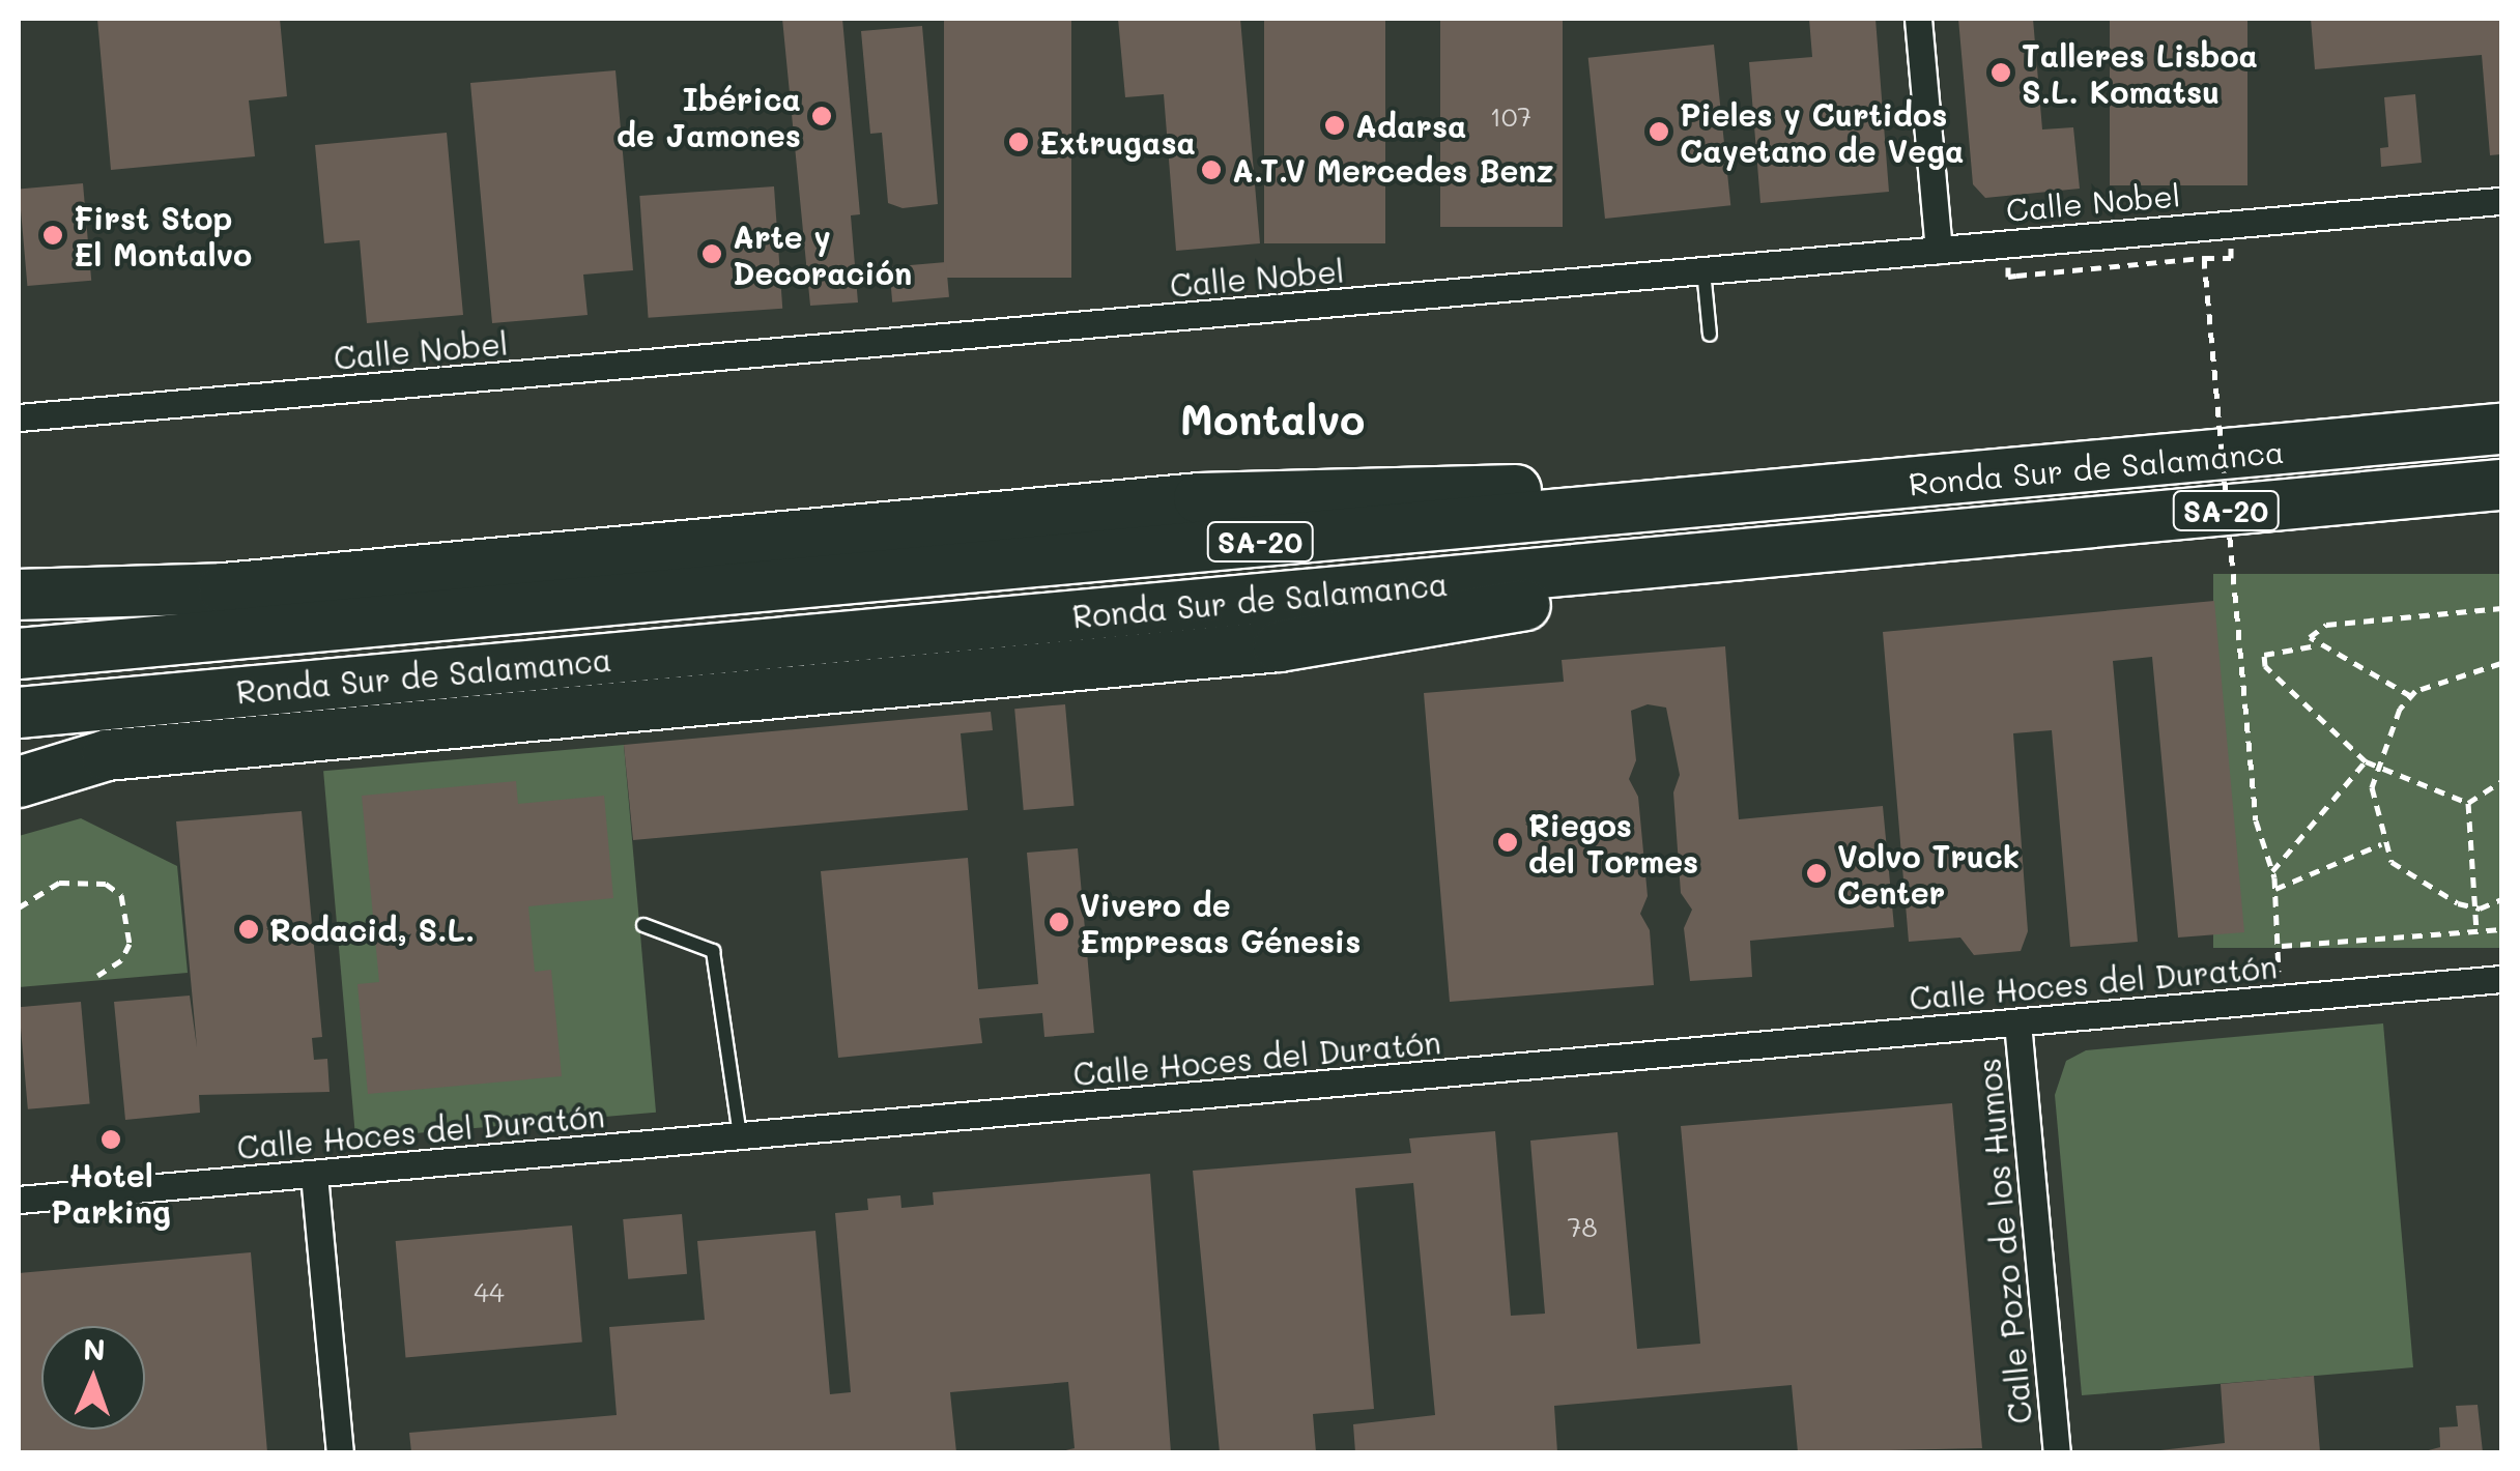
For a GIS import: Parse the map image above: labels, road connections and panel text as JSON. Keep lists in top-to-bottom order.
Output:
{
  "streets": {
    "highway": ["Ronda Sur de Salamanca", "SA-20"],
    "street": ["Calle Nobel", "Calle Hoces del Duratón", "Calle Pozo de los Humos"]
  },
  "crossings": [
    ["Calle Hoces del Duratón", "Calle Pozo de los Humos"]
  ],
  "districts": ["Montalvo"],
  "places": [
    "Talleres Lisboa S.L. Komatsu",
    "Ibérica de Jamones",
    "Adarsa",
    "Pieles y Curtidos Cayetano de Vega",
    "Extrugasa",
    "A.T.V Mercedes Benz",
    "First Stop El Montalvo",
    "Arte y Decoración",
    "Riegos del Tormes",
    "Volvo Truck Center",
    "Vivero de Empresas Génesis",
    "Rodacid, S.L.",
    "Hotel Parking"
  ],
  "house_numbers": ["107", "78", "44"],
  "north": "top"
}
